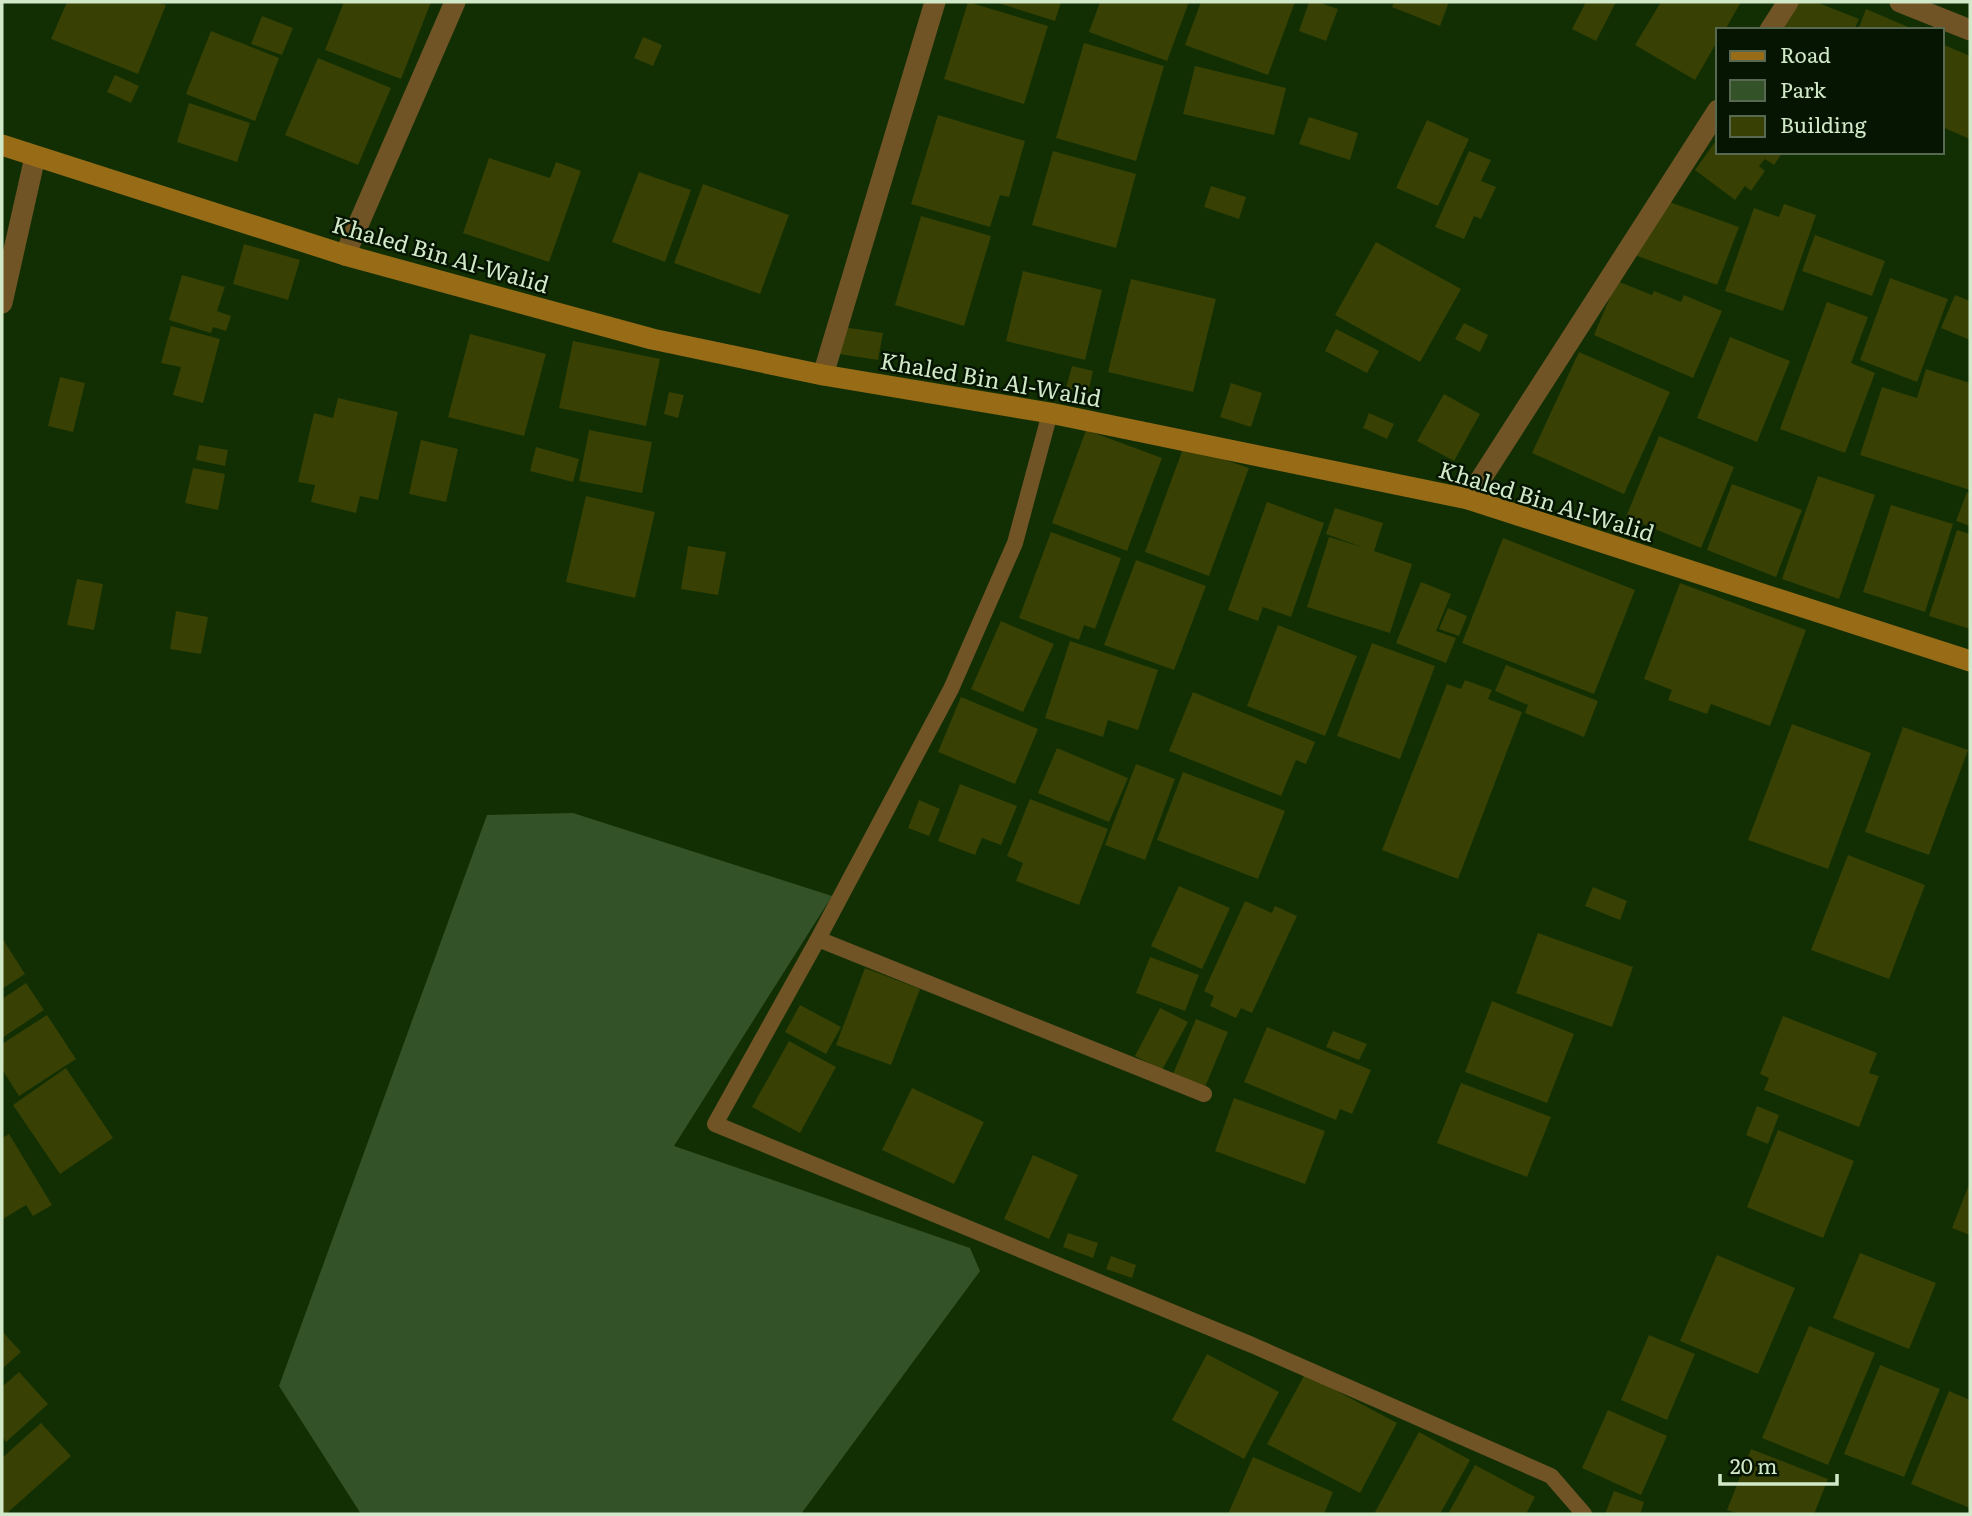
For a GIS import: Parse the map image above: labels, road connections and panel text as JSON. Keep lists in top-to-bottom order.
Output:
{
  "streets": {
    "street": ["Khaled Bin Al-Walid"]
  },
  "legend": ["Road", "Park", "Building"],
  "scale_bar": "20 m"
}
